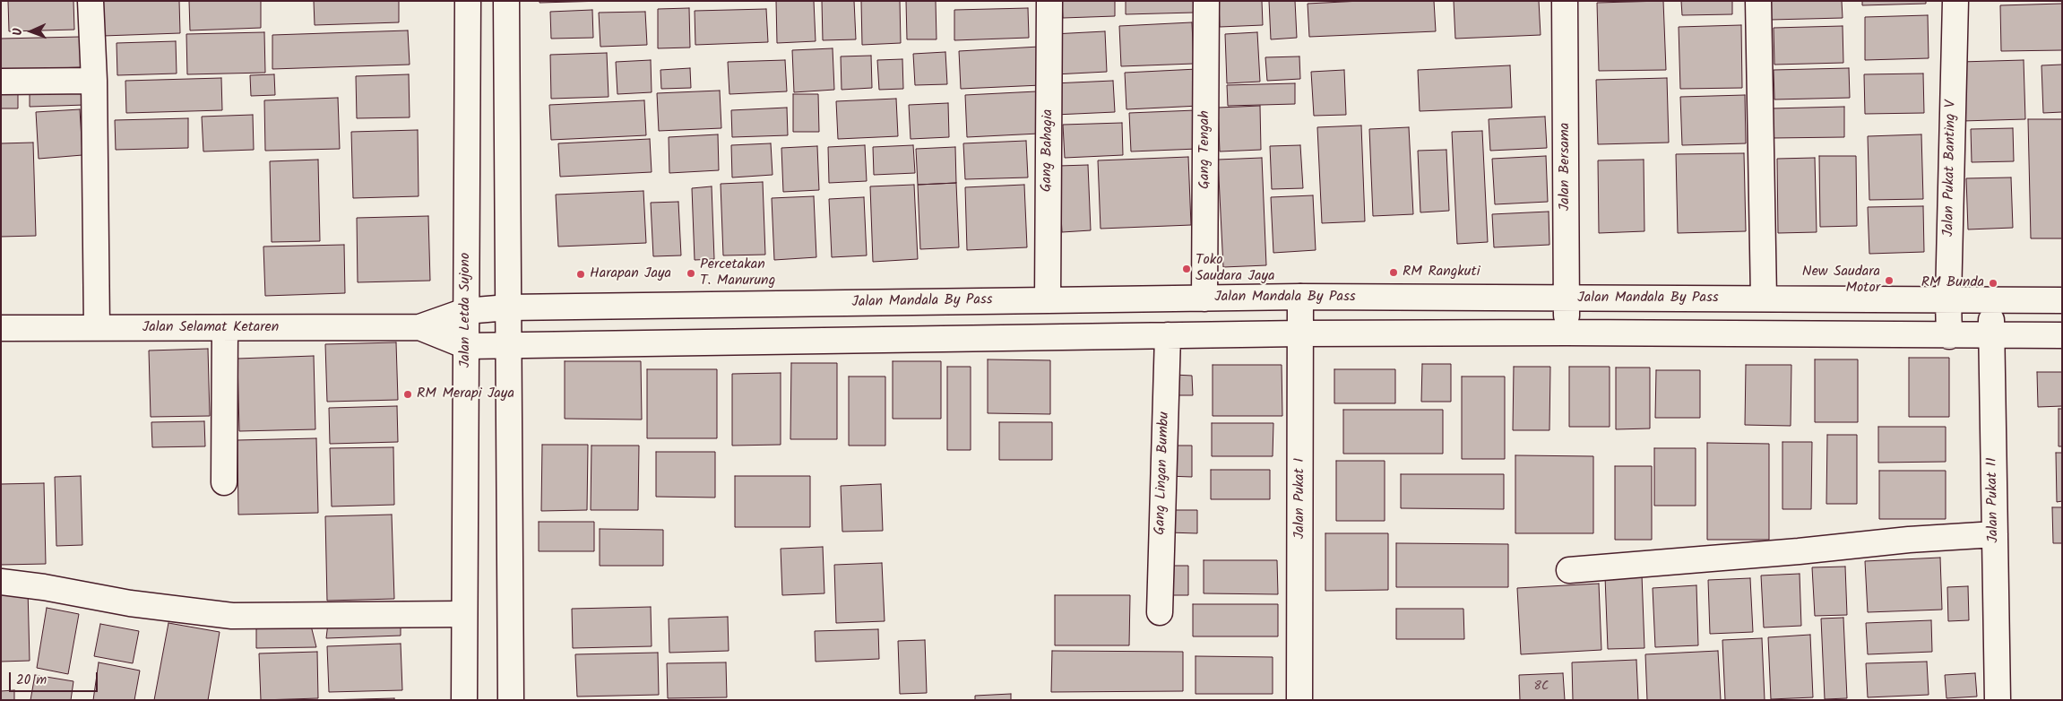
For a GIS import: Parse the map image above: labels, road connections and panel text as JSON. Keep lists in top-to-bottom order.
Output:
{
  "streets": {
    "main road": [
      "Gang Tengah",
      "Gang Bahagia",
      "Jalan Bersama",
      "Jalan Pukat Banting V",
      "Jalan Mandala By Pass",
      "Jalan Letda Sujono",
      "Jalan Selamat Ketaren",
      "Gang Lingan Bumbu",
      "Jalan Pukat I",
      "Jalan Pukat II"
    ]
  },
  "crossings": [
    ["Gang Tengah", "Jalan Mandala By Pass"],
    ["Gang Bahagia", "Jalan Mandala By Pass"],
    ["Jalan Bersama", "Jalan Mandala By Pass"],
    ["Jalan Pukat Banting V", "Jalan Mandala By Pass"],
    ["Jalan Mandala By Pass", "Jalan Selamat Ketaren"],
    ["Jalan Mandala By Pass", "Jalan Pukat I"],
    ["Jalan Mandala By Pass", "Jalan Pukat II"],
    ["Jalan Letda Sujono", "Jalan Selamat Ketaren"]
  ],
  "places": [
    "Toko Saudara Jaya",
    "RM Rangkuti",
    "Percetakan T. Manurung",
    "Harapan Jaya",
    "New Saudara Motor",
    "RM Bunda",
    "RM Merapi Jaya"
  ],
  "house_numbers": ["8C"],
  "scale_bar": "20 m",
  "north": "left"
}
